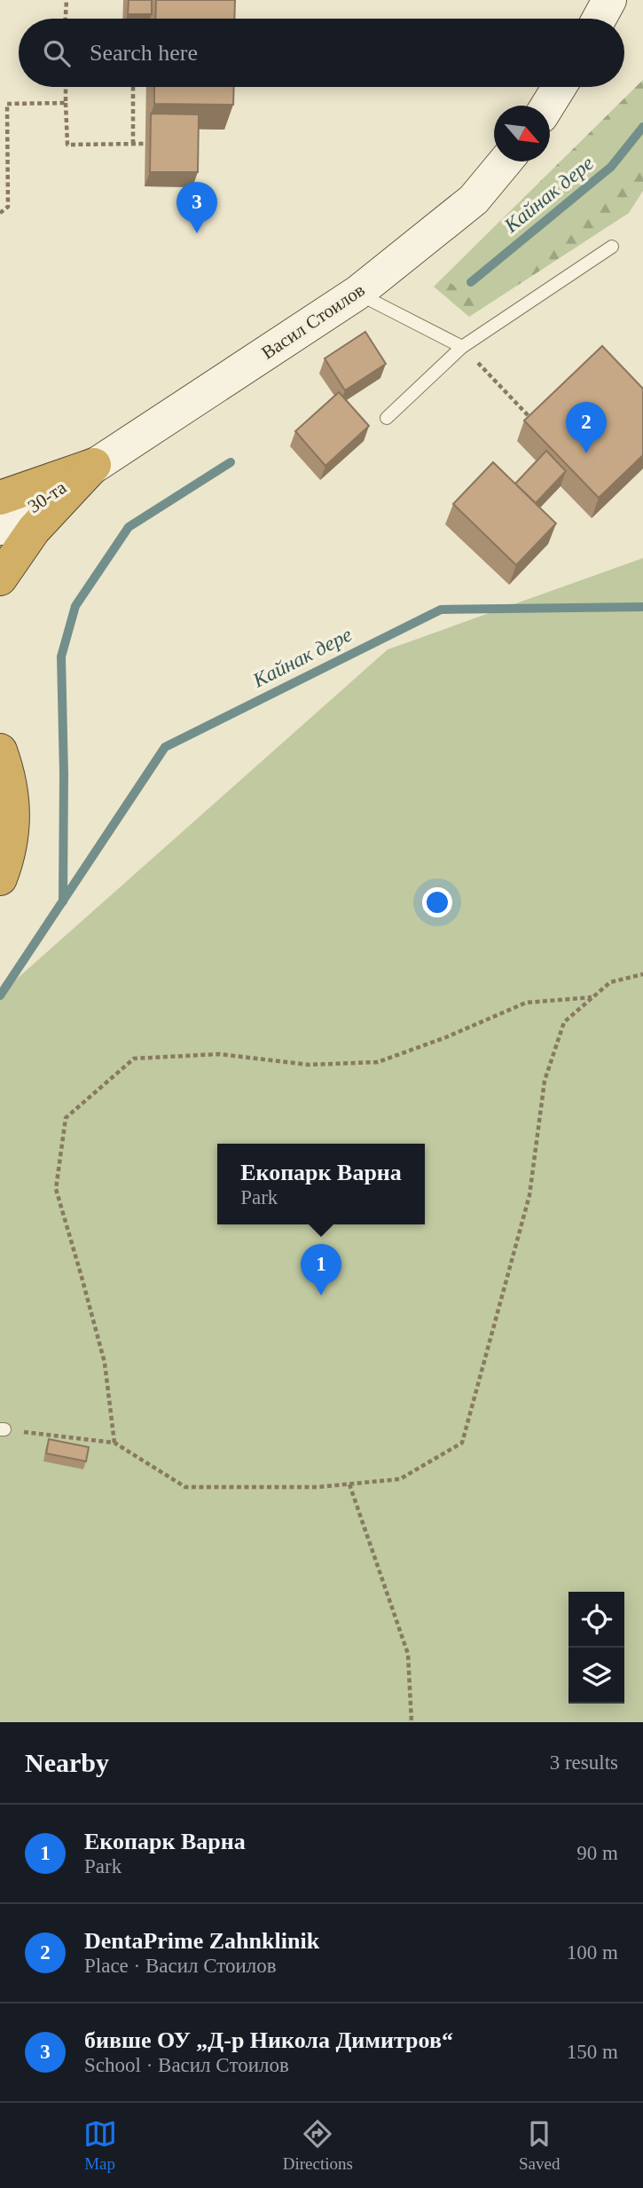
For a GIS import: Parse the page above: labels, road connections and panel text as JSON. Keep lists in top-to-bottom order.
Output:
{
  "streets": {
    "street": ["Васил Стоилов", "30-та"]
  },
  "crossings": [
    ["Васил Стоилов", "30-та"]
  ],
  "water": ["Кайнак дере"],
  "north": "bottom right",
  "page": {
    "search": "Search here",
    "pins": ["3", "2", "1"],
    "popup": ["Екопарк Варна", "Park"],
    "heading": ["Nearby", "3 results"],
    "list": [
      {
        "mark": "1",
        "name": "Екопарк Варна",
        "note": "Park",
        "value": "90 m"
      },
      {
        "mark": "2",
        "name": "DentaPrime Zahnklinik",
        "note": "Place · Васил Стоилов",
        "value": "100 m"
      },
      {
        "mark": "3",
        "name": "бивше ОУ „Д-р Никола Димитров“",
        "note": "School · Васил Стоилов",
        "value": "150 m"
      }
    ],
    "nav": ["Map", "Directions", "Saved"]
  }
}
